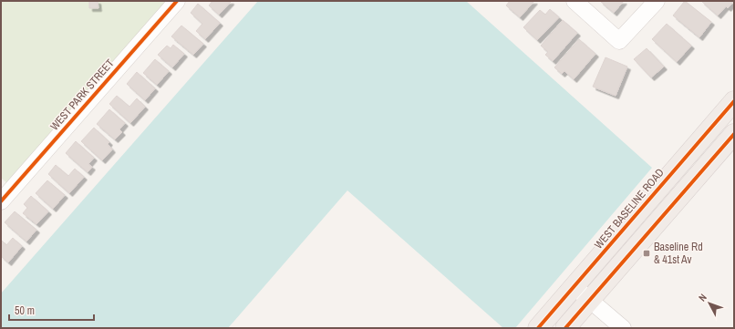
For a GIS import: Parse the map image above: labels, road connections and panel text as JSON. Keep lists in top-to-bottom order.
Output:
{
  "streets": {
    "main road": ["WEST BASELINE ROAD"],
    "street": ["WEST PARK STREET"]
  },
  "places": {
    "transit": ["Baseline Rd & 41st Av"]
  },
  "scale_bar": "50 m",
  "north": "top left"
}
